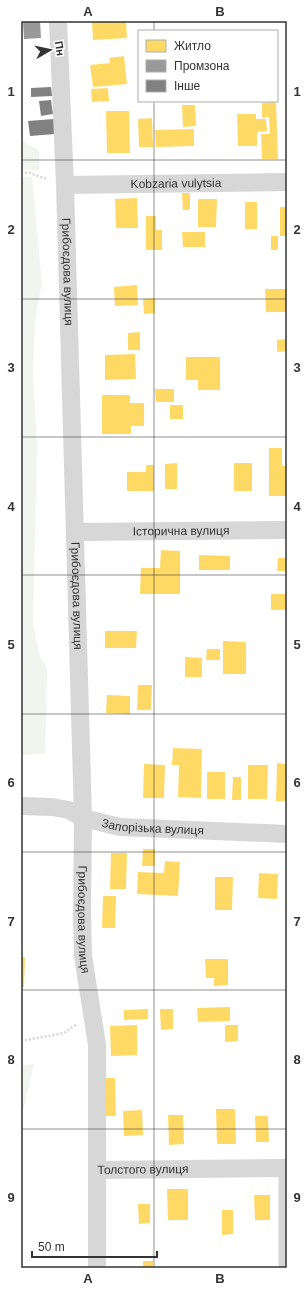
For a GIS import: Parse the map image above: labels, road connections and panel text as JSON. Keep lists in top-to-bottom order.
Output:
{
  "streets": {
    "street": [
      "Kobzaria vulytsia",
      "Грибоєдова вулиця",
      "Історична вулиця",
      "Запорізька вулиця",
      "Толстого вулиця"
    ]
  },
  "crossings": [
    ["Kobzaria vulytsia", "Грибоєдова вулиця"],
    ["Грибоєдова вулиця", "Історична вулиця"],
    ["Грибоєдова вулиця", "Запорізька вулиця"],
    ["Грибоєдова вулиця", "Толстого вулиця"]
  ],
  "legend": ["Житло", "Промзона", "Інше"],
  "scale_bar": "50 m",
  "north": "right",
  "grid": {
    "columns": ["A", "B"],
    "rows": [
      "1",
      "2",
      "3",
      "4",
      "5",
      "6",
      "7",
      "8",
      "9"
    ]
  }
}
